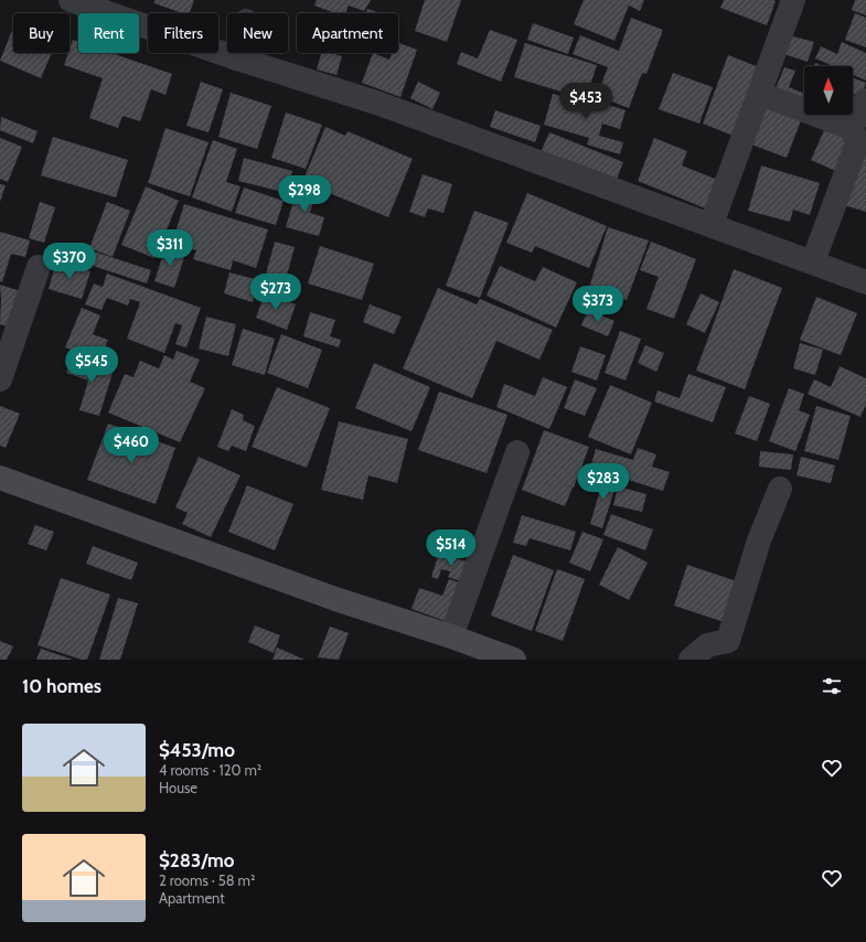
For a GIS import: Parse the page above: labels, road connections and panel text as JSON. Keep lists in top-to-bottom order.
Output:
{
  "north": "top",
  "page": {
    "chip": [
      "Buy",
      "Rent",
      "Filters",
      "New",
      "Apartment"
    ],
    "price": [
      "$453",
      "$298",
      "$311",
      "$370",
      "$273",
      "$373",
      "$545",
      "$460",
      "$283",
      "$514"
    ],
    "heading": "10 homes",
    "list": [
      {
        "name": "$453/mo",
        "note": "4 rooms · 120 m² · House"
      },
      {
        "name": "$283/mo",
        "note": "2 rooms · 58 m² · Apartment"
      }
    ]
  }
}
